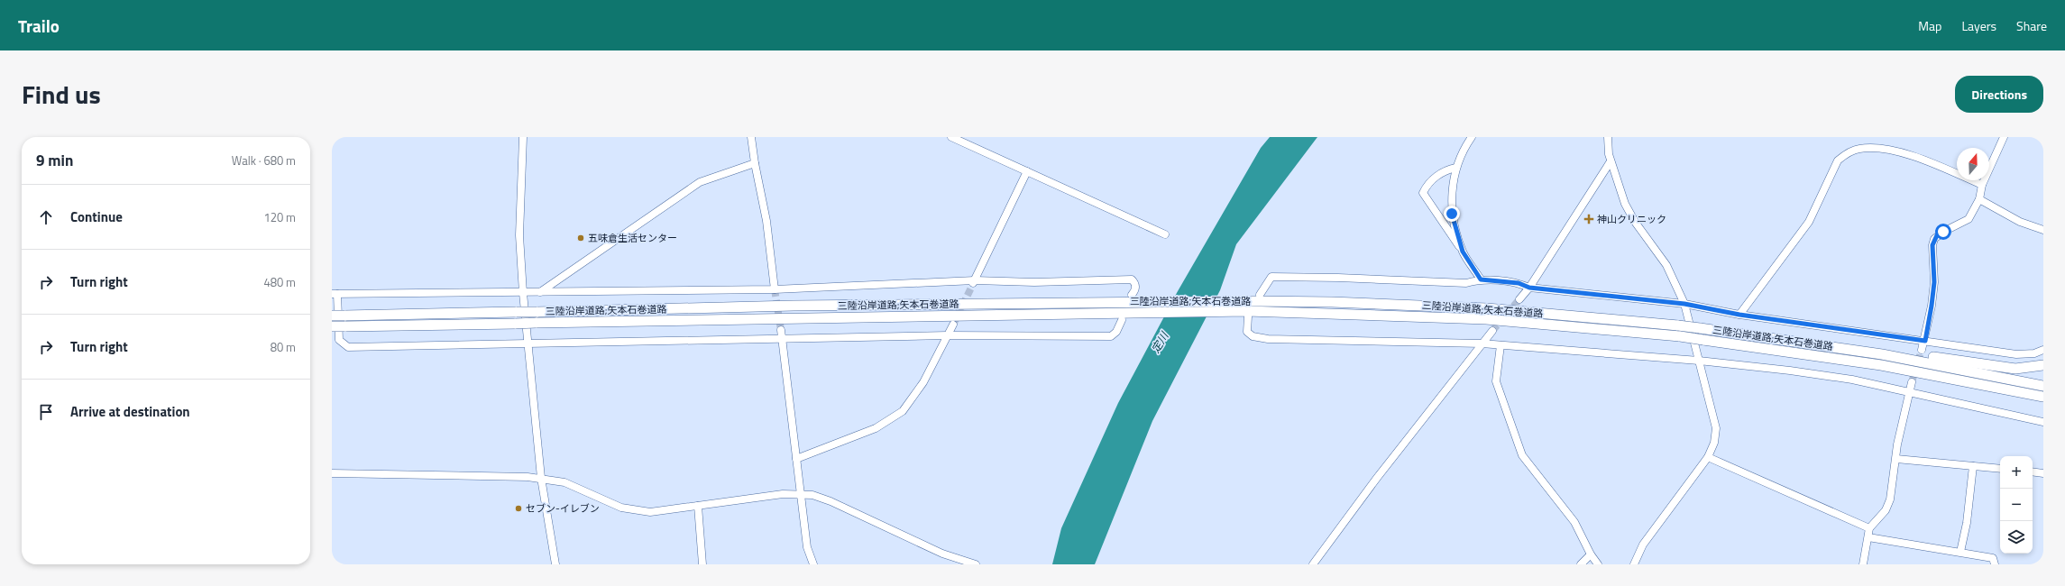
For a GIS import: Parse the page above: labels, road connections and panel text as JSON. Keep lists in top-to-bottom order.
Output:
{
  "streets": {
    "highway": ["三陸沿岸道路;矢本石巻道路"]
  },
  "water": ["定川"],
  "places": {
    "health": ["神山クリニック"],
    "other": ["五味倉生活センター", "セブン-イレブン"]
  },
  "north": "top",
  "page": {
    "header": "Trailo",
    "nav": ["Map", "Layers", "Share"],
    "title": "Find us",
    "buttons": "Directions",
    "heading": ["9 min", "Walk · 680 m"],
    "list": [
      ["Continue", "120 m"],
      ["Turn right", "480 m"],
      ["Turn right", "80 m"],
      "Arrive at destination"
    ],
    "map_buttons": ["+", "−"]
  }
}
